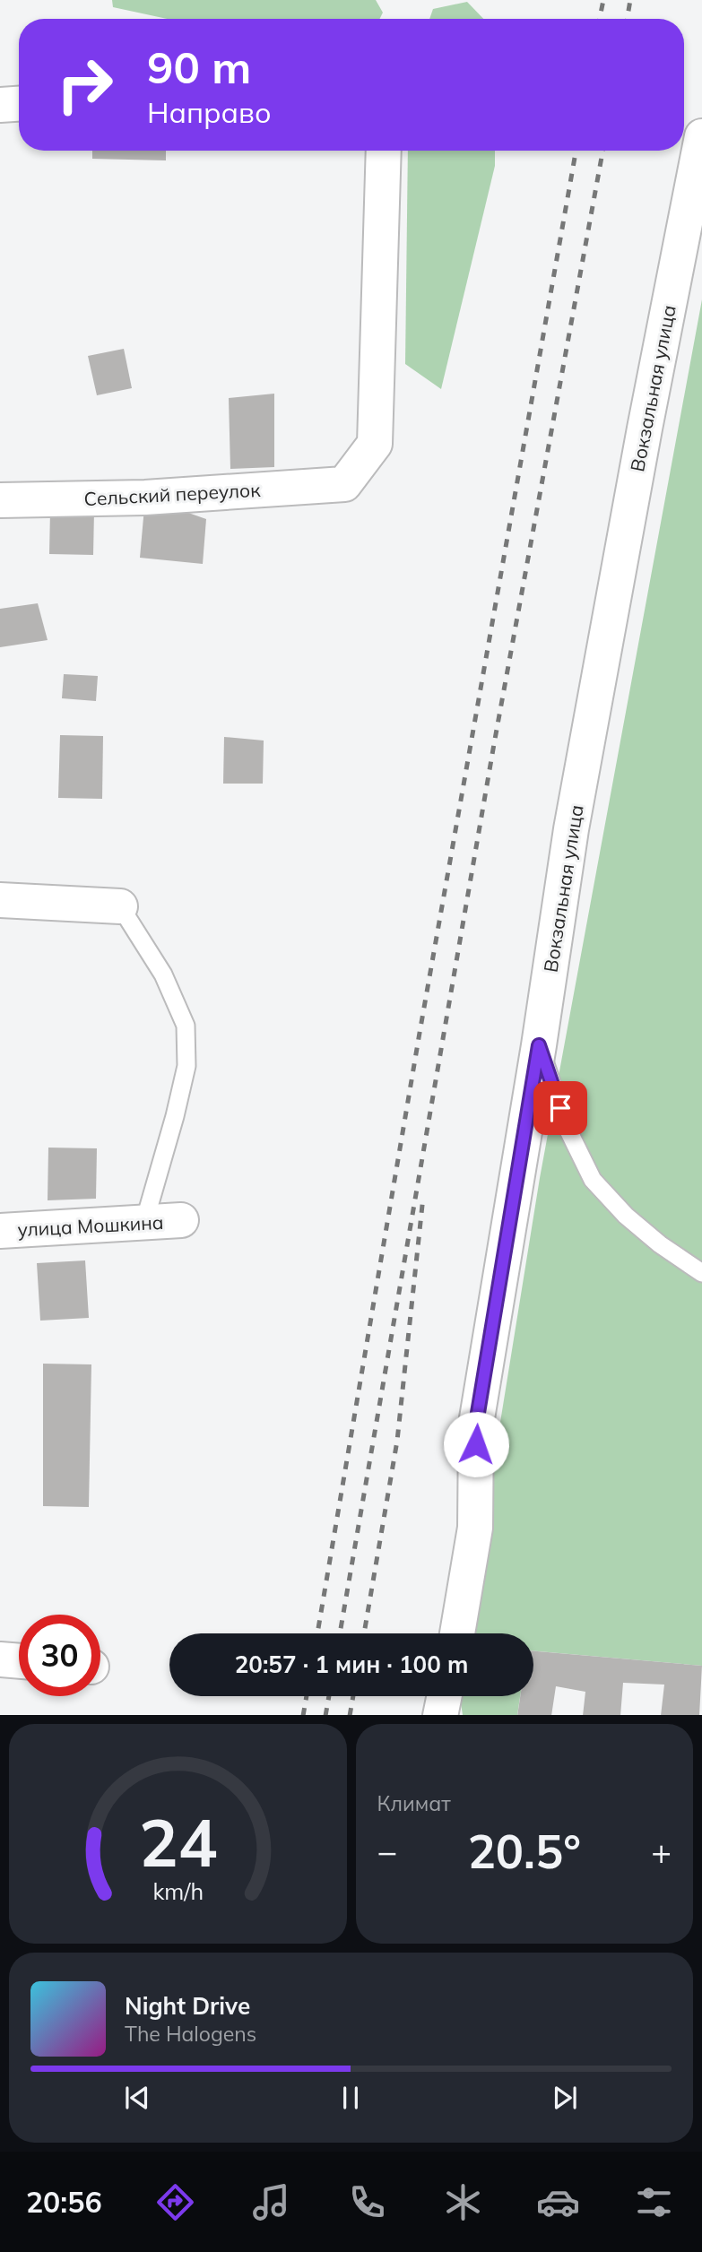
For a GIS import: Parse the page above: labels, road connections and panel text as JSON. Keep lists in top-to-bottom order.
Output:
{
  "streets": {
    "street": ["Вокзальная улица", "Сельский переулок", "улица Мошкина"]
  },
  "page": {
    "turn": ["90 m", "Направо"],
    "limit": "30",
    "trip": "20:57 · 1 мин · 100 m",
    "tile": "Климат",
    "heat": ["−", "20.5°", "+"],
    "song": ["Night Drive", "The Halogens"],
    "tabs": "20:56",
    "gauge": ["24", "km/h"]
  }
}
